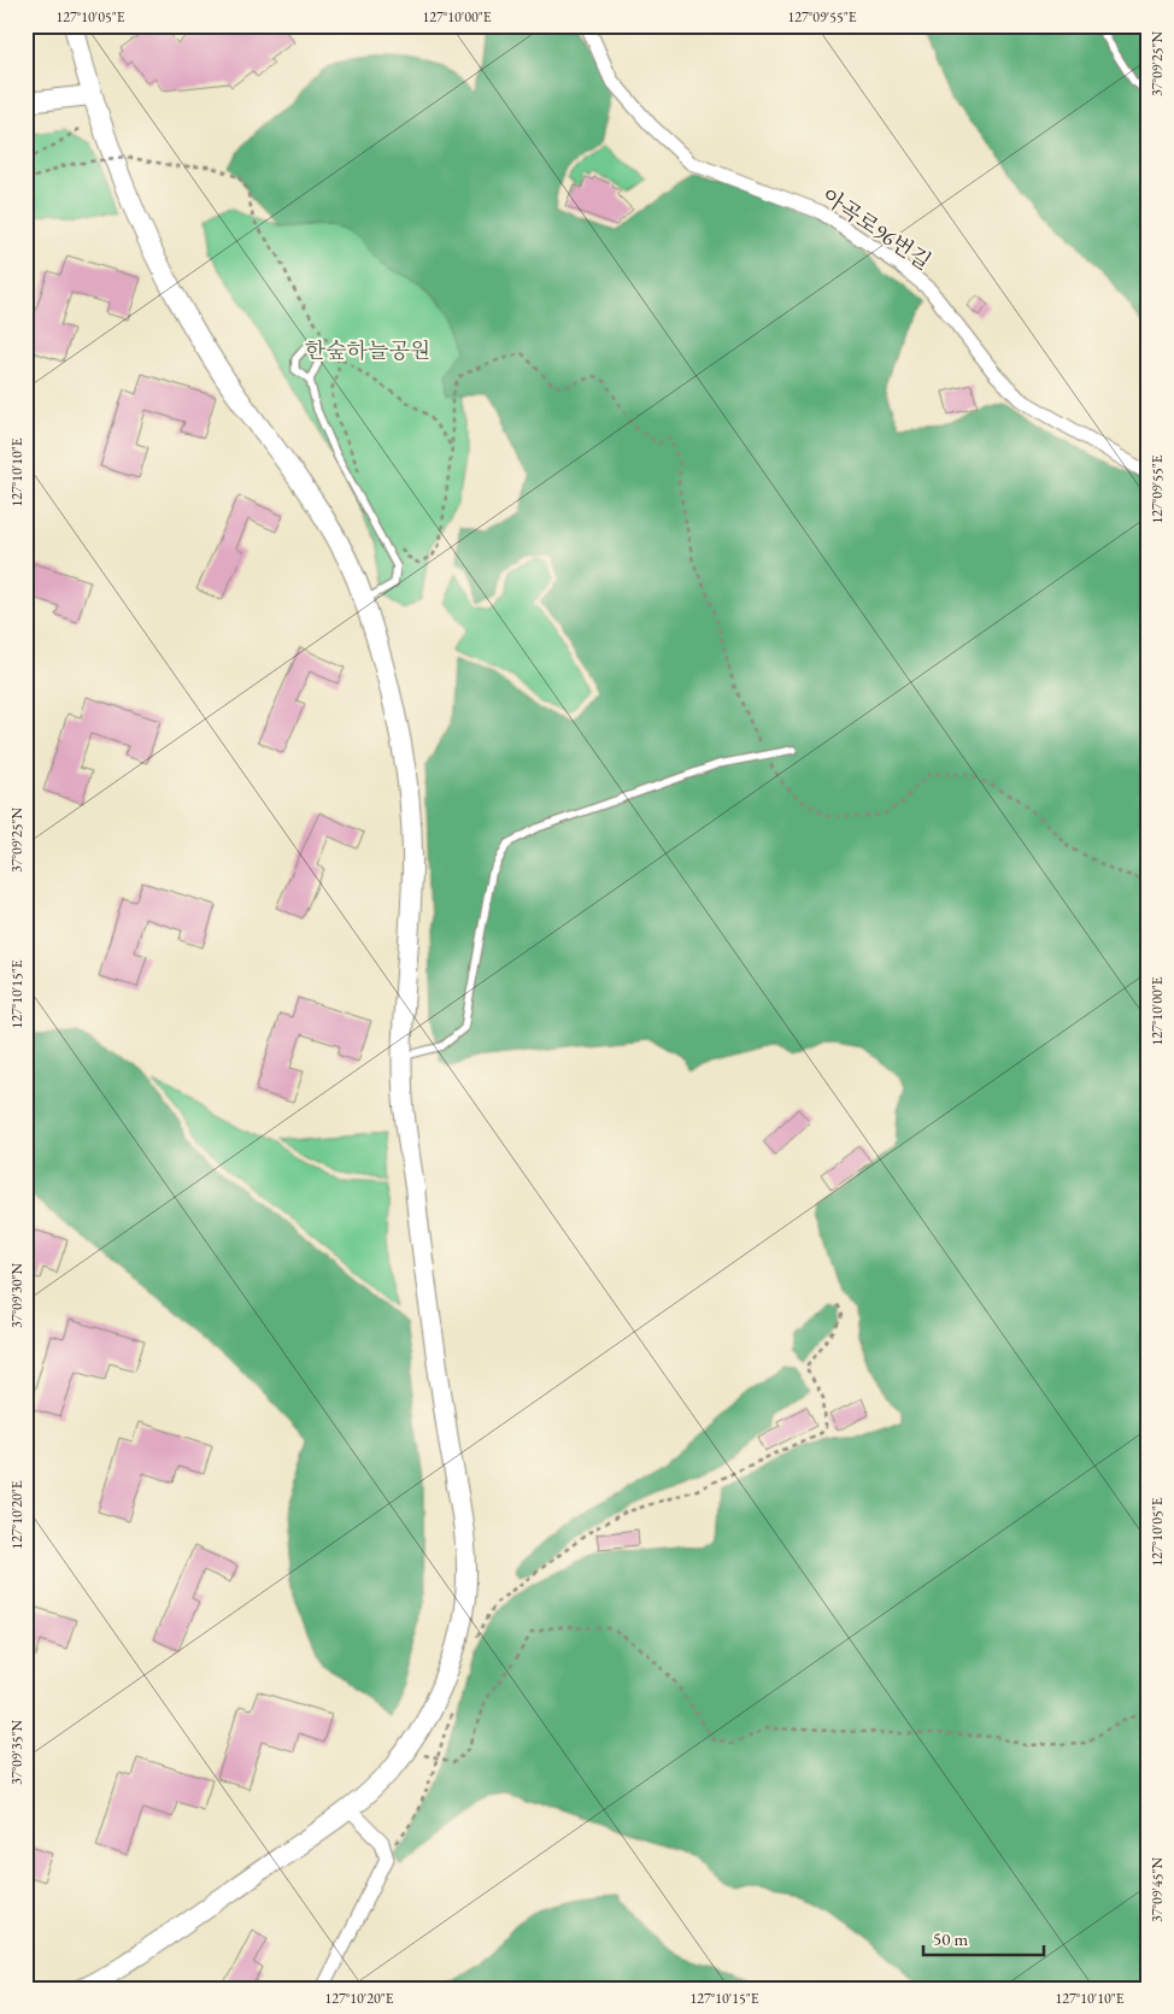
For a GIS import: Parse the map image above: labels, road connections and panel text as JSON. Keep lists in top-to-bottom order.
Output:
{
  "streets": {
    "street": ["아곡로96번길"]
  },
  "parks": ["한숲하늘공원"],
  "scale_bar": "50 m",
  "coordinates": [
    "127°10'05\"E",
    "127°10'00\"E",
    "127°09'55\"E",
    "37°09'25\"N",
    "127°10'10\"E",
    "127°10'15\"E",
    "37°09'30\"N",
    "127°10'20\"E",
    "37°09'35\"N",
    "37°09'45\"N"
  ]
}
